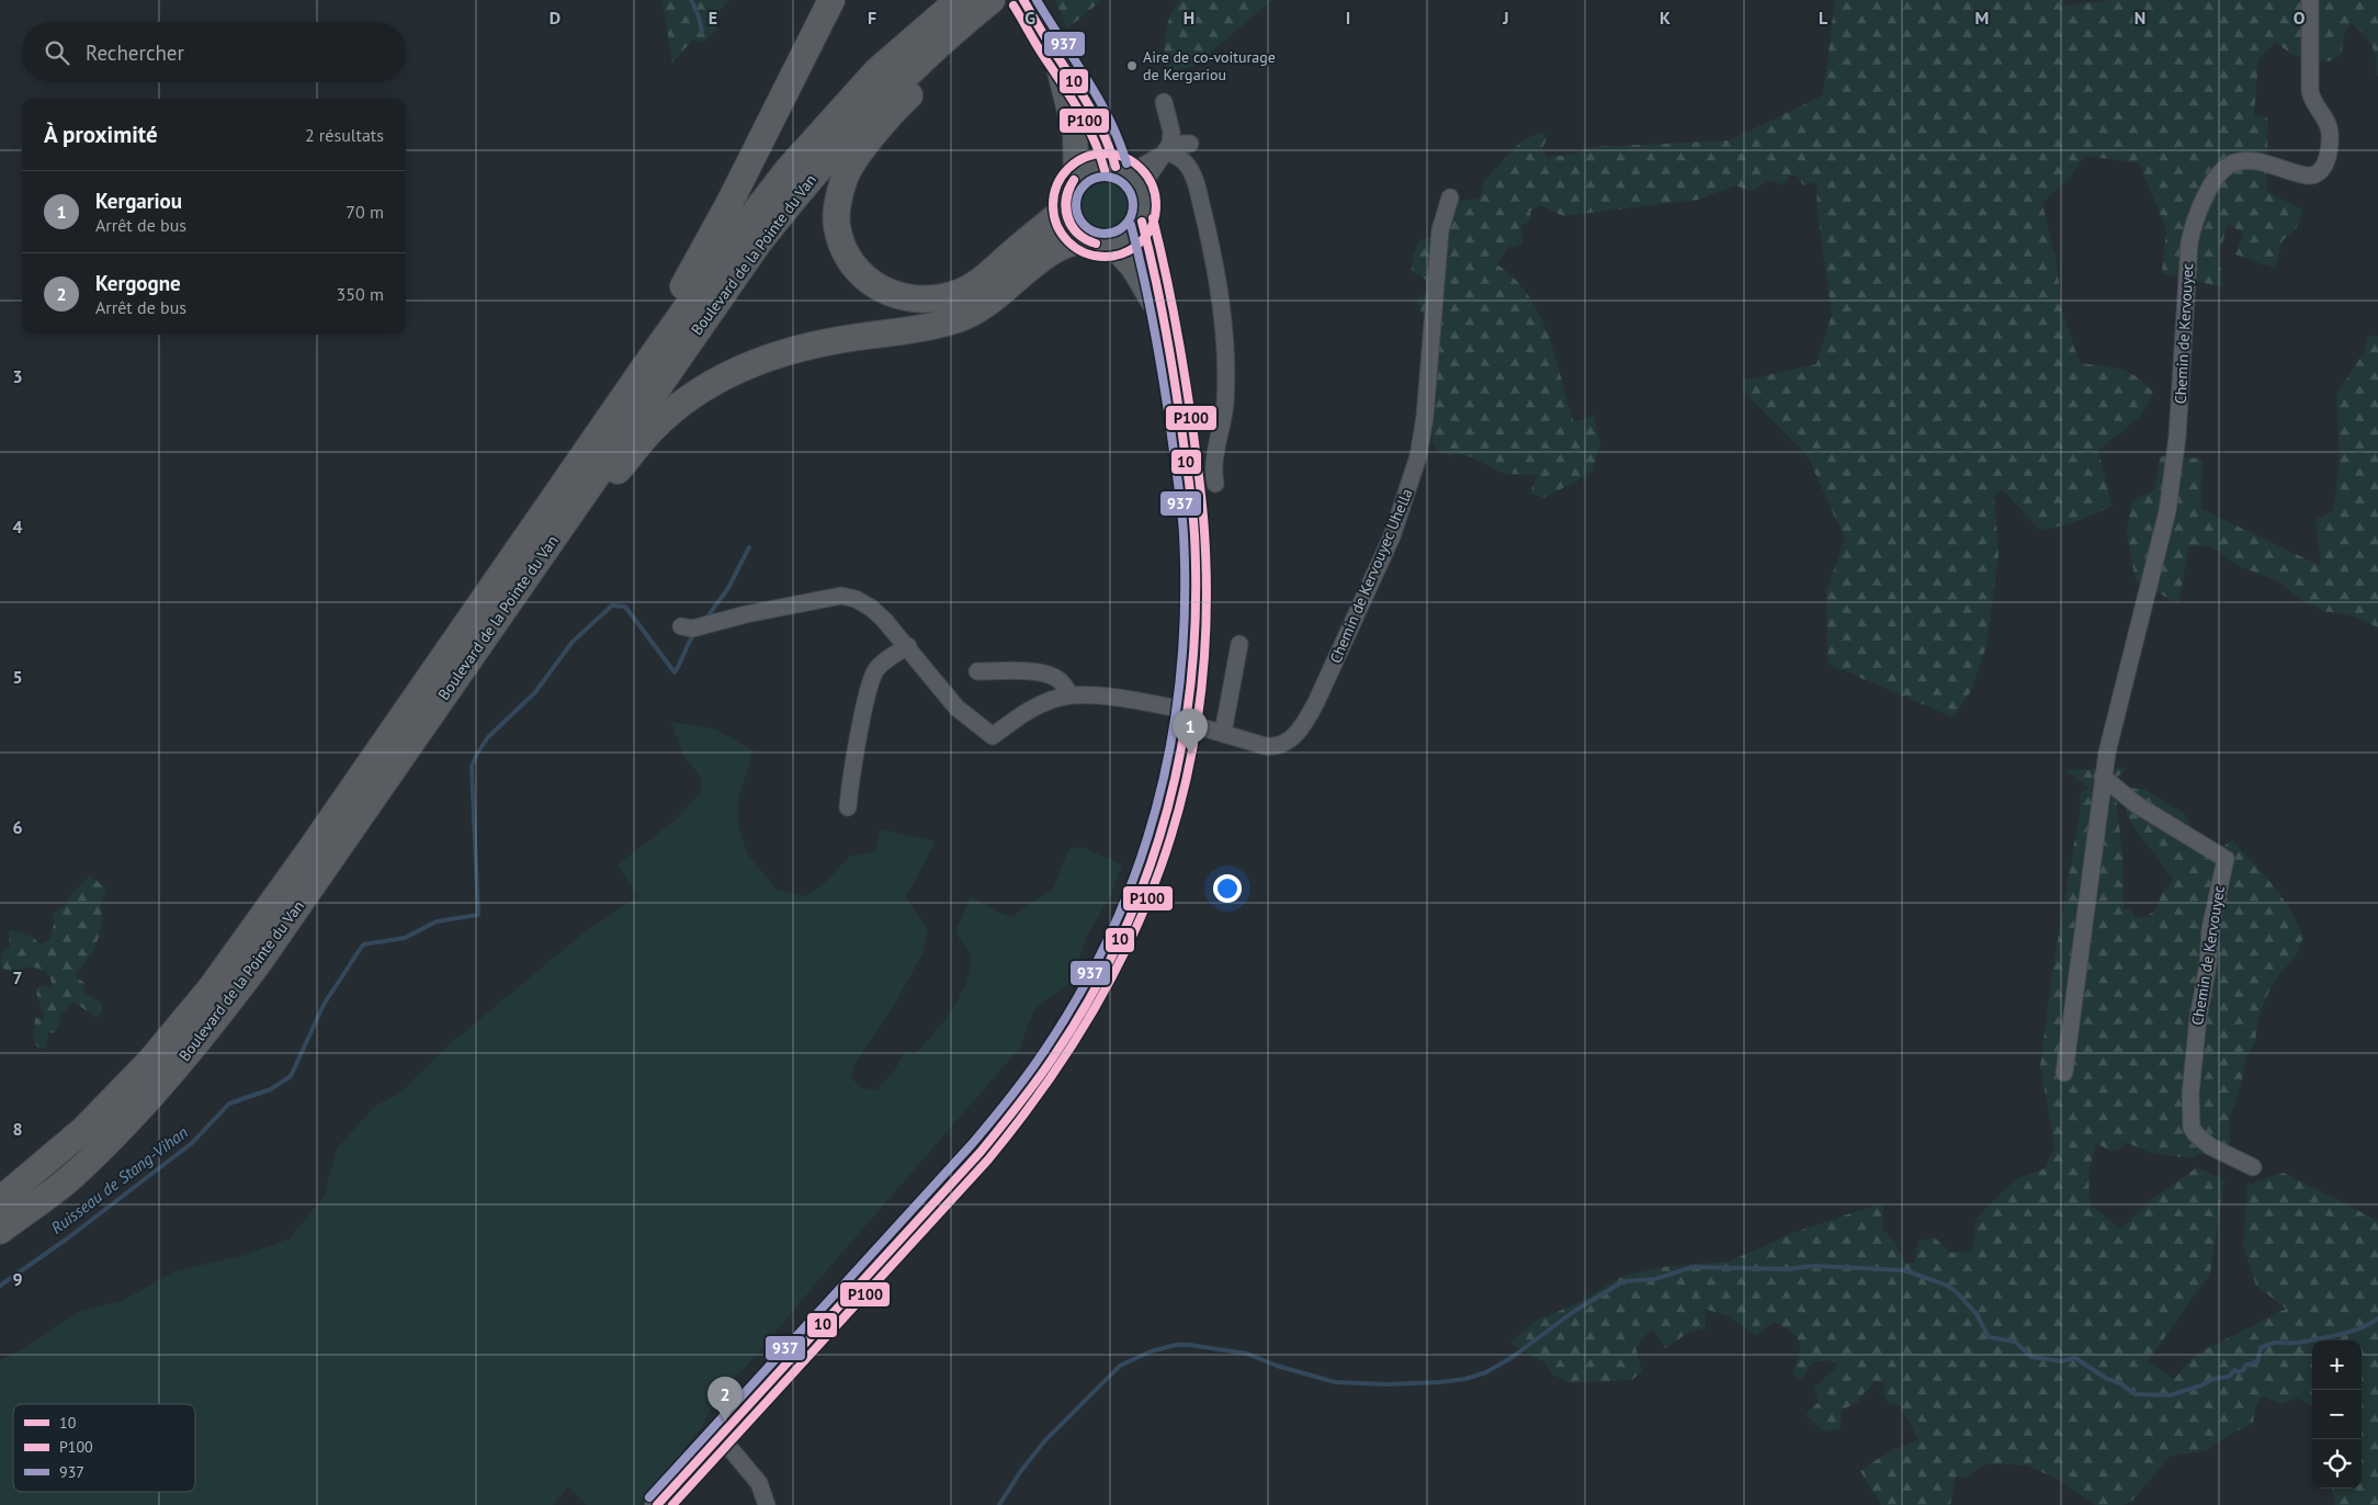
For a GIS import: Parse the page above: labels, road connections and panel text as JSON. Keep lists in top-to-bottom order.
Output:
{
  "streets": {
    "highway": ["Boulevard de la Pointe du Van"],
    "street": ["Chemin de Kervouyec", "Chemin de Kervouyec Uhella"]
  },
  "water": ["Ruisseau de Stang-Vihan"],
  "places": ["Aire de co-voiturage de Kergariou"],
  "lines": ["transit line 10", "transit line 937", "transit line P100"],
  "legend": ["10", "P100", "937"],
  "page": {
    "search": "Rechercher",
    "heading": ["À proximité", "2 résultats"],
    "list": [
      {
        "mark": "1",
        "name": "Kergariou",
        "note": "Arrêt de bus",
        "value": "70 m"
      },
      {
        "mark": "2",
        "name": "Kergogne",
        "note": "Arrêt de bus",
        "value": "350 m"
      }
    ],
    "pins": ["1", "2"],
    "map_buttons": ["+", "−"]
  },
  "grid": {
    "columns": [
      "D",
      "E",
      "F",
      "G",
      "H",
      "I",
      "J",
      "K",
      "L",
      "M",
      "N",
      "O"
    ],
    "rows": [
      "3",
      "4",
      "5",
      "6",
      "7",
      "8",
      "9"
    ]
  }
}
